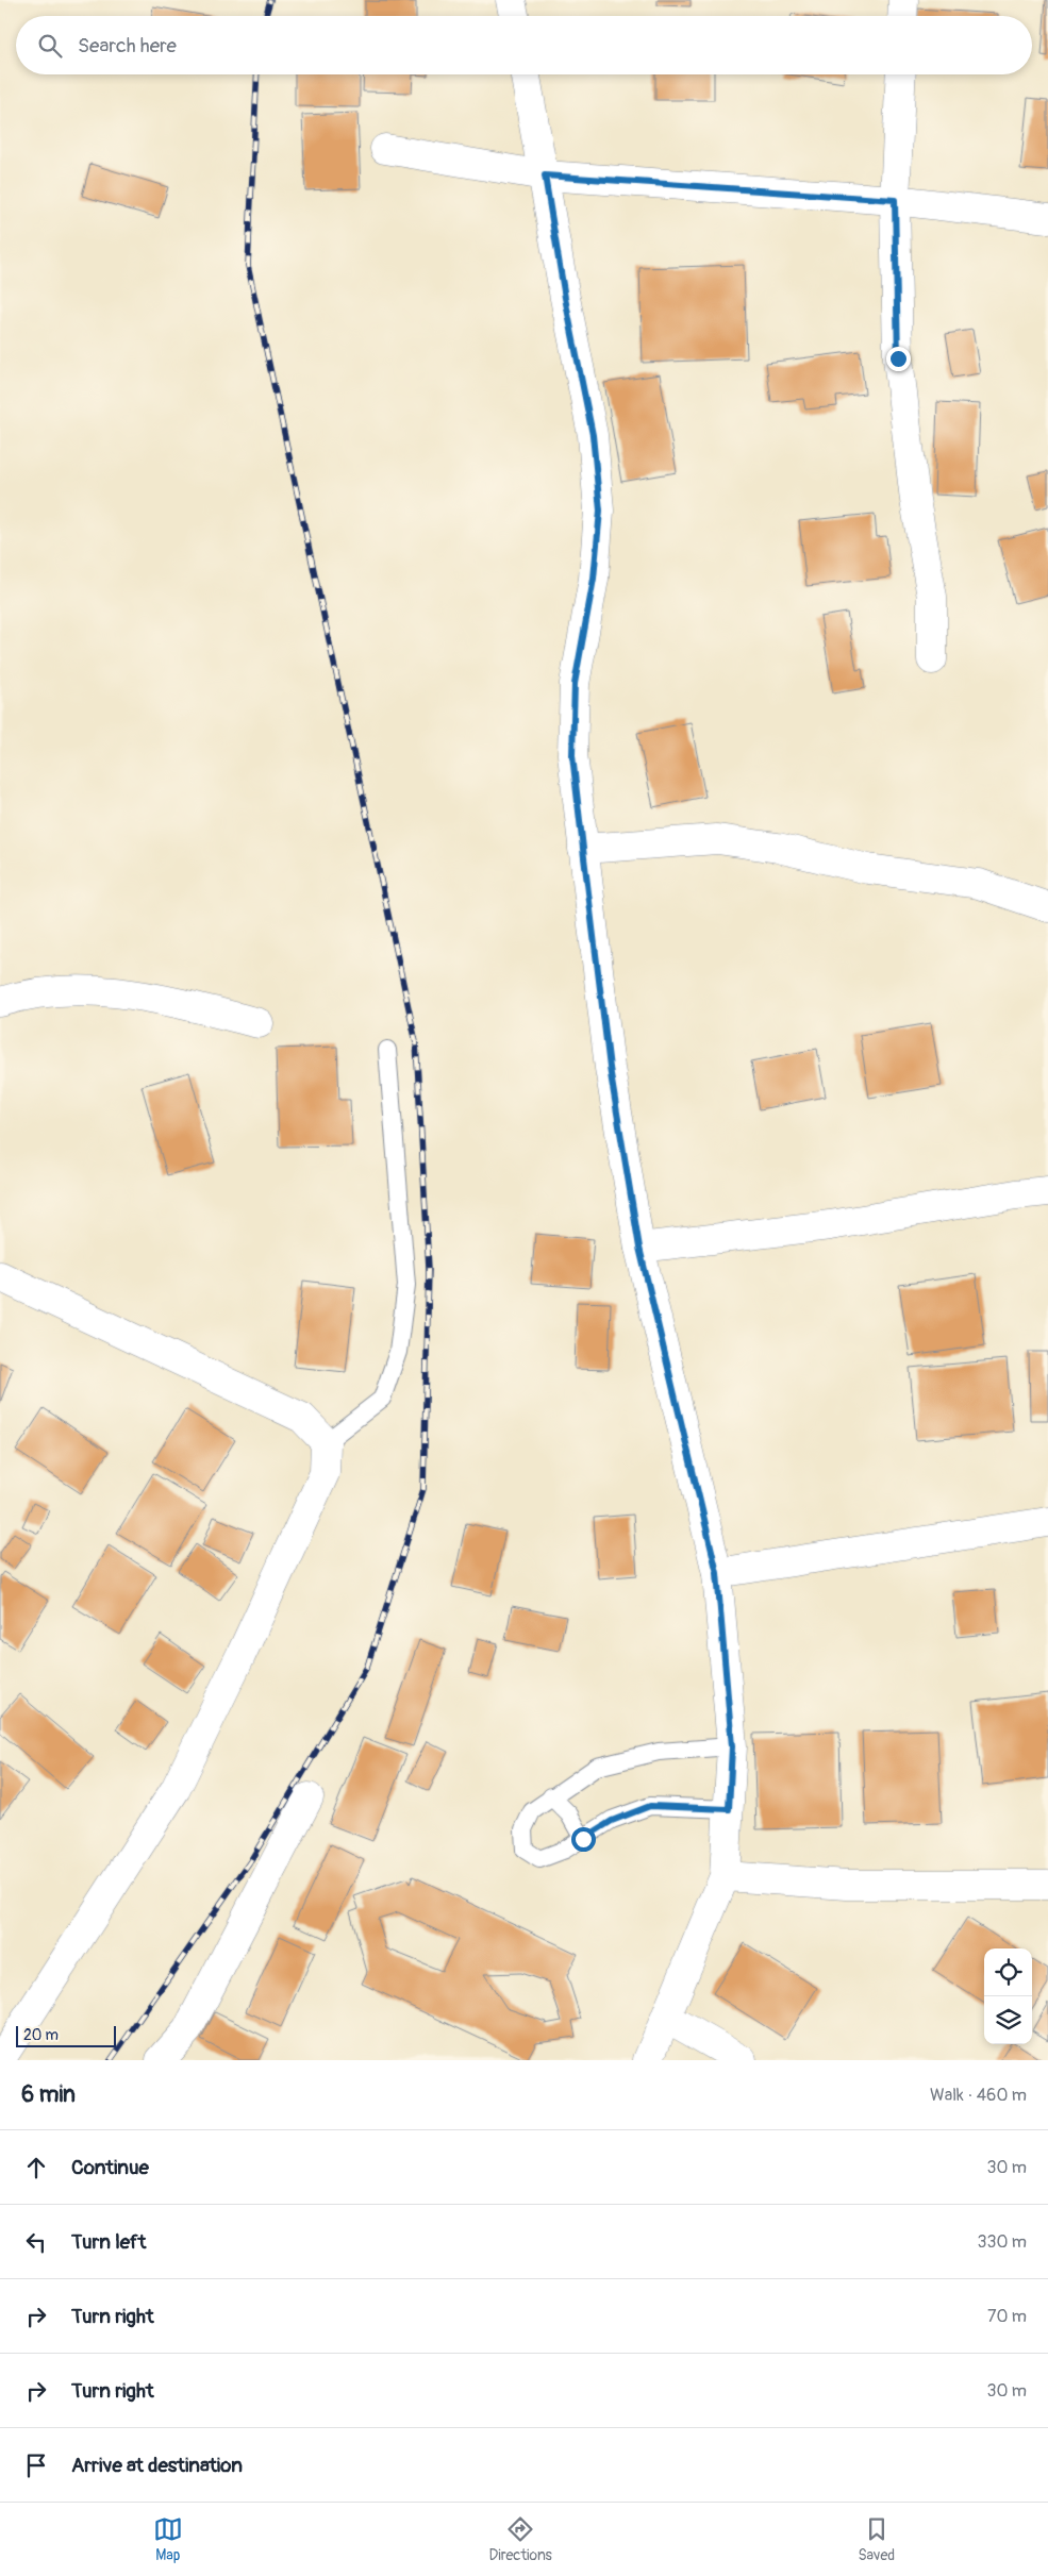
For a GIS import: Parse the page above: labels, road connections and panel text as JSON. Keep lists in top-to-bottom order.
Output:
{
  "scale_bar": "20 m",
  "page": {
    "search": "Search here",
    "scale": "20 m",
    "heading": ["6 min", "Walk · 460 m"],
    "list": [
      ["Continue", "30 m"],
      ["Turn left", "330 m"],
      ["Turn right", "70 m"],
      ["Turn right", "30 m"],
      "Arrive at destination"
    ],
    "nav": ["Map", "Directions", "Saved"]
  }
}
